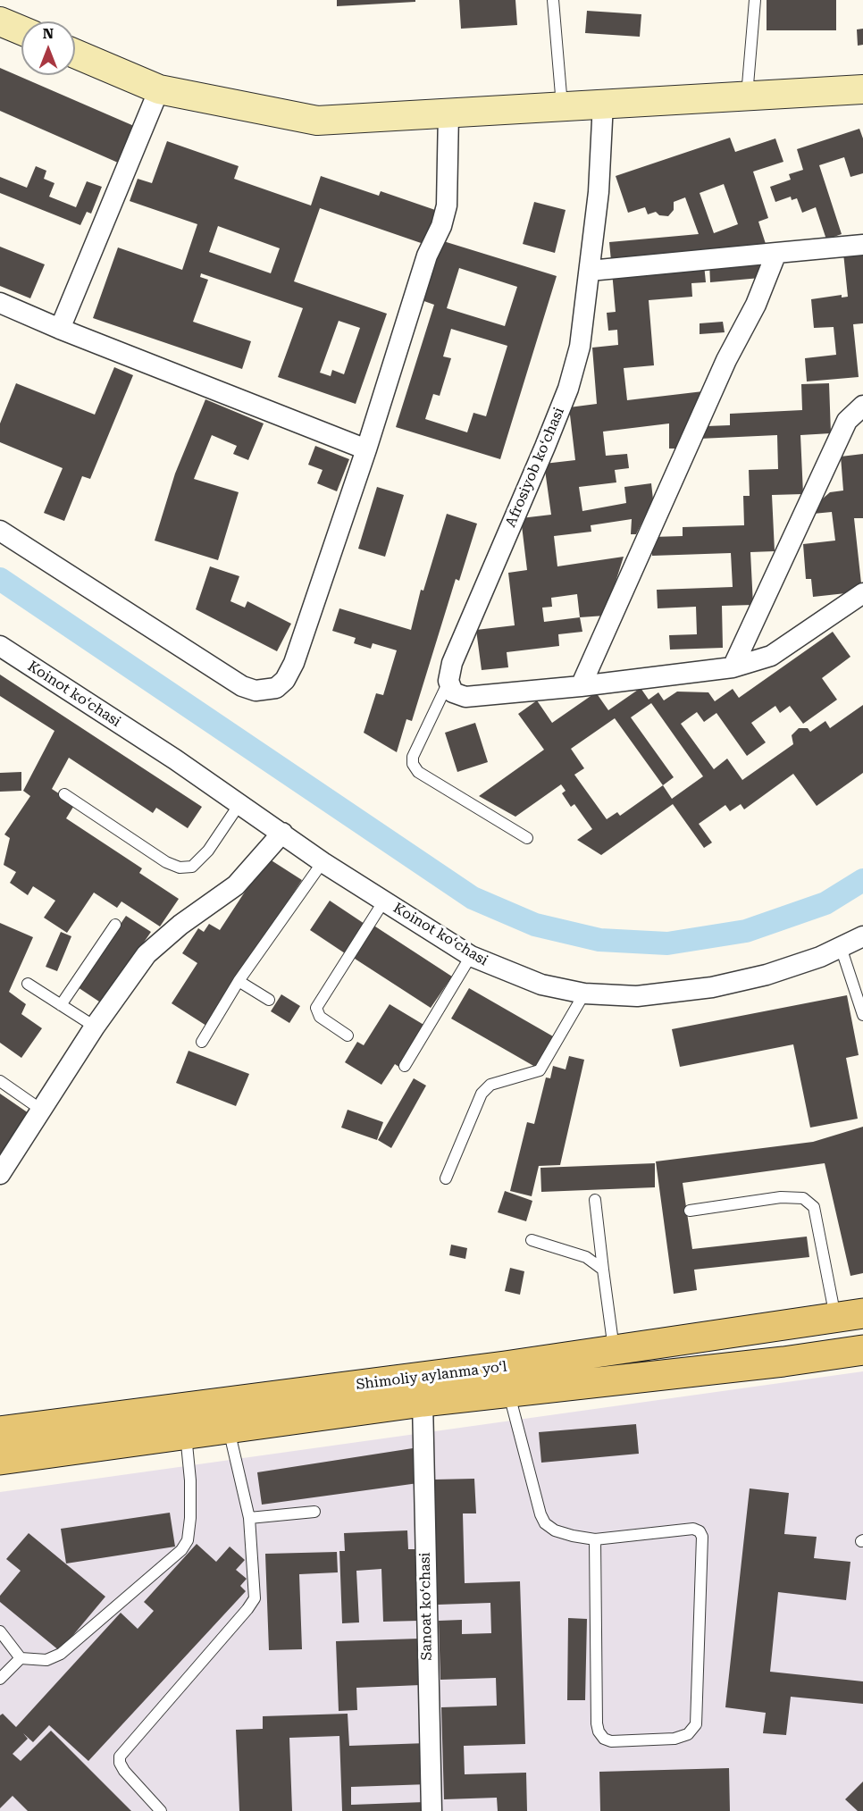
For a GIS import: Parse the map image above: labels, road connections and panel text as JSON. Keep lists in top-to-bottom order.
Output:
{
  "streets": {
    "main road": ["Shimoliy aylanma yoʻl"],
    "street": ["Afrosiyob koʻchasi", "Koinot koʻchasi", "Sanoat koʻchasi"]
  },
  "crossings": [
    ["Shimoliy aylanma yoʻl", "Sanoat koʻchasi"]
  ],
  "north": "top"
}
